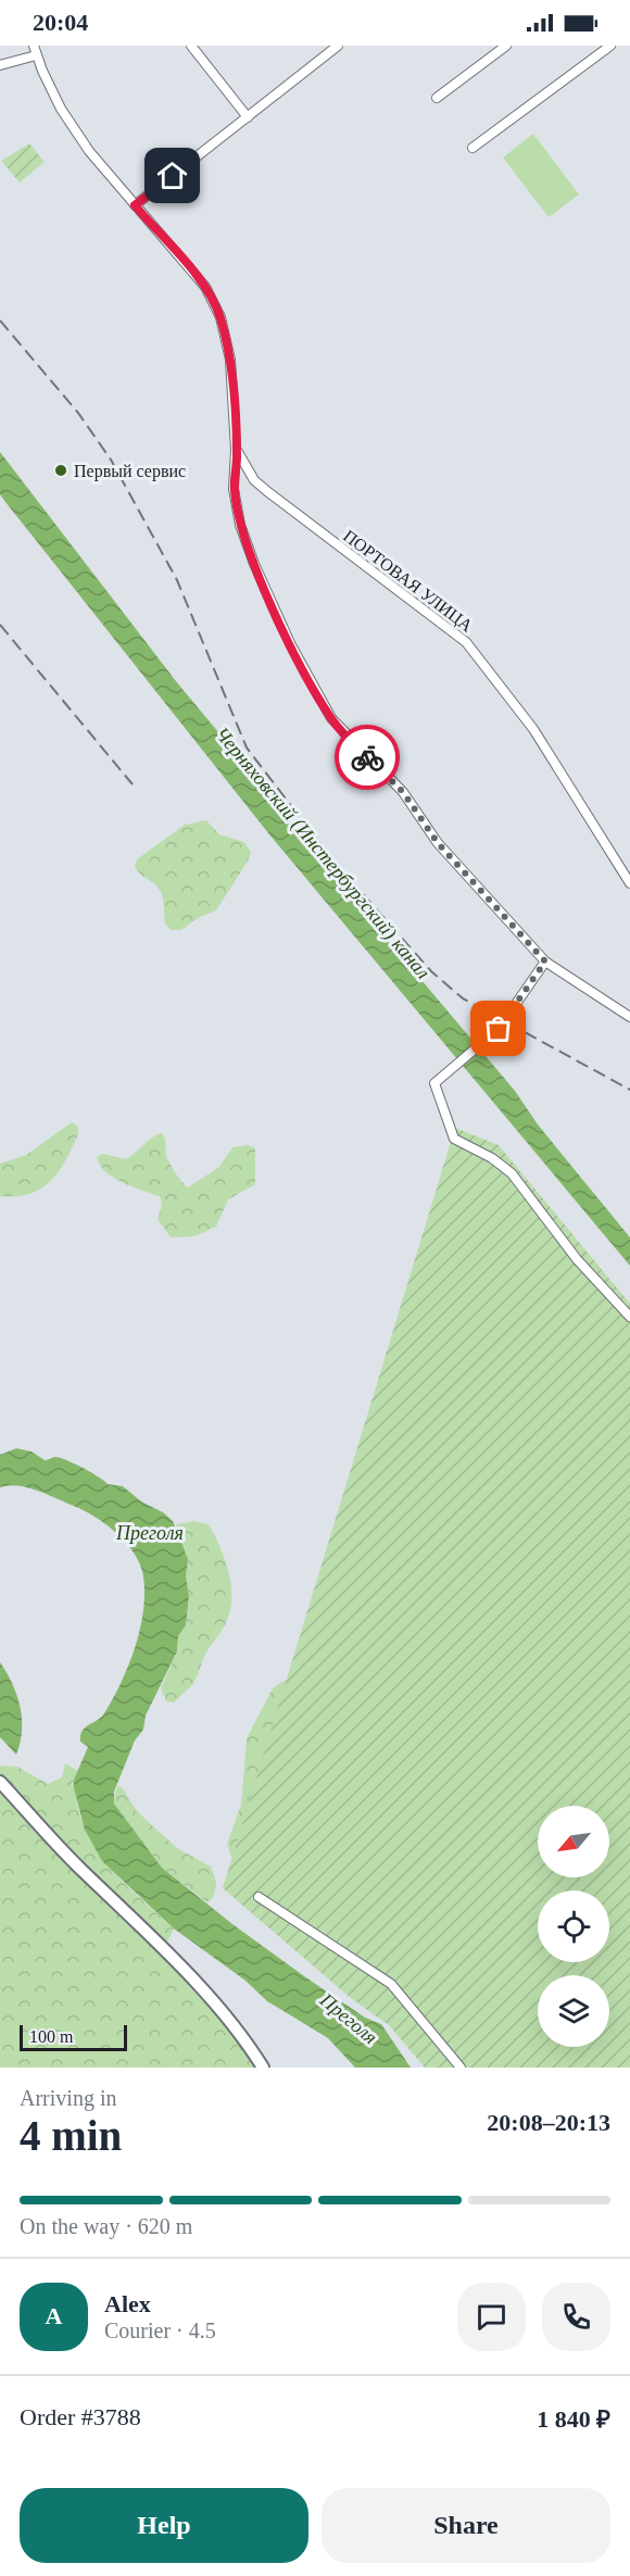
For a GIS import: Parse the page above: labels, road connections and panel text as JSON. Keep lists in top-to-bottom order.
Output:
{
  "streets": {
    "street": ["ПОРТОВАЯ УЛИЦА"]
  },
  "water": ["Черняховский (Инстербургский) канал", "Преголя"],
  "places": ["Первый сервис"],
  "scale_bar": "100 m",
  "north": "bottom left",
  "page": {
    "status": "20:04",
    "scale": "100 m",
    "heading": ["4 min", "Arriving in", "20:08–20:13"],
    "panel": [
      "Alex",
      "Courier · 4.5",
      "Order #3788",
      "1 840 ₽"
    ],
    "bar": "On the way · 620 m",
    "round": "A",
    "buttons": ["Help", "Share"]
  }
}
